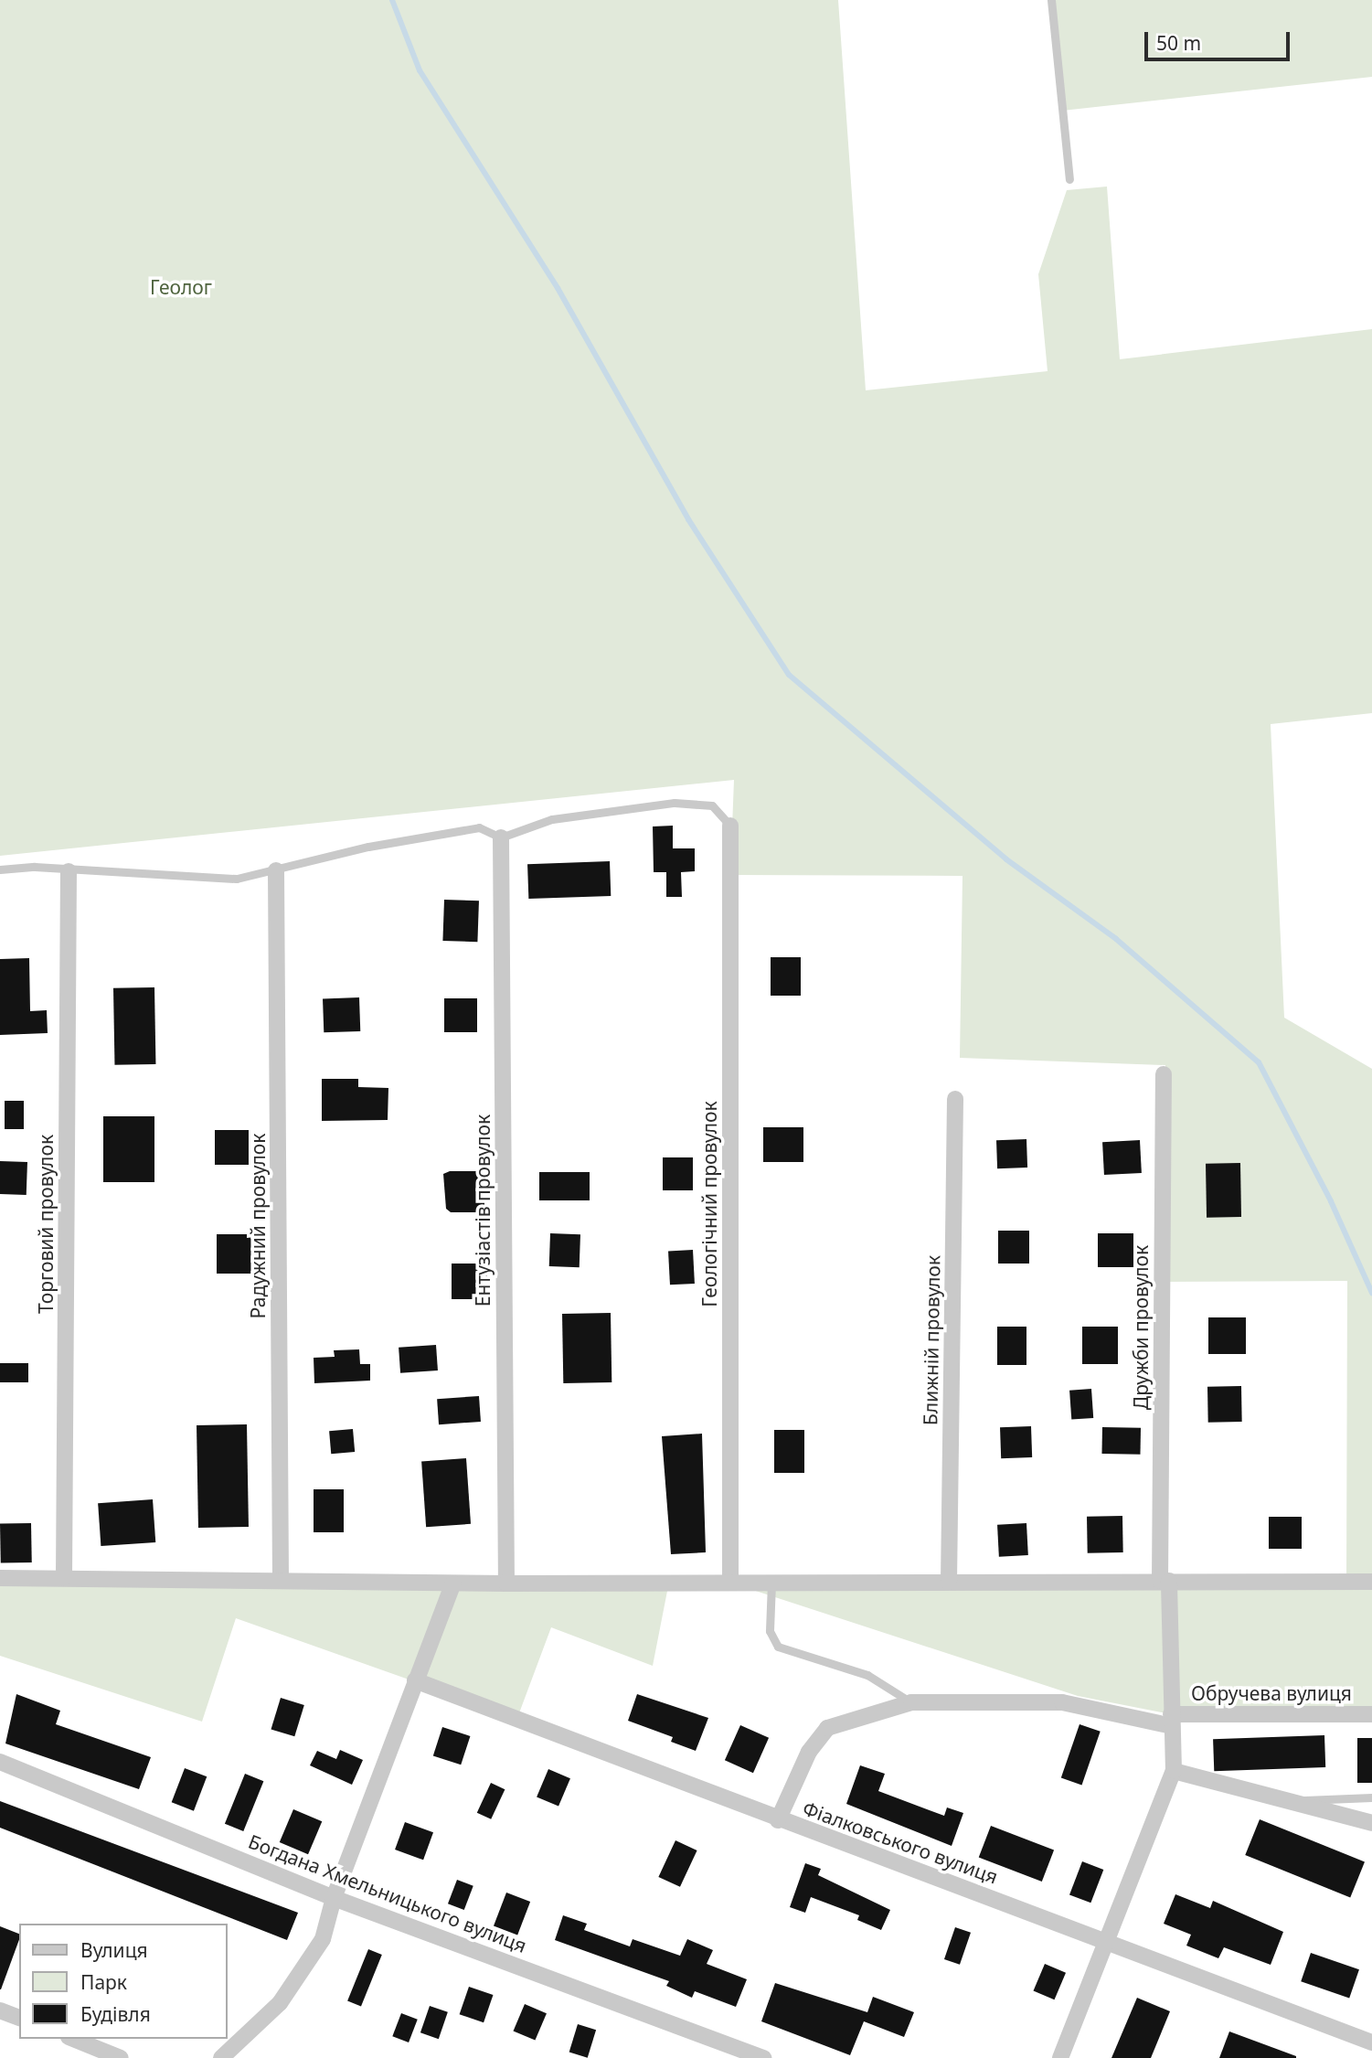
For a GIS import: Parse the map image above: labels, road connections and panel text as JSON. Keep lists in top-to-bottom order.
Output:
{
  "streets": {
    "street": [
      "Геологічний провулок",
      "Ентузіастів провулок",
      "Торговий провулок",
      "Радужний провулок",
      "Дружби провулок",
      "Ближній провулок",
      "Обручева вулиця",
      "Фіалковського вулиця",
      "Богдана Хмельницького вулиця"
    ]
  },
  "crossings": [
    ["Дружби провулок", "Обручева вулиця"],
    ["Обручева вулиця", "Фіалковського вулиця"]
  ],
  "parks": ["Геолог"],
  "legend": ["Вулиця", "Парк", "Будівля"],
  "scale_bar": "50 m"
}
